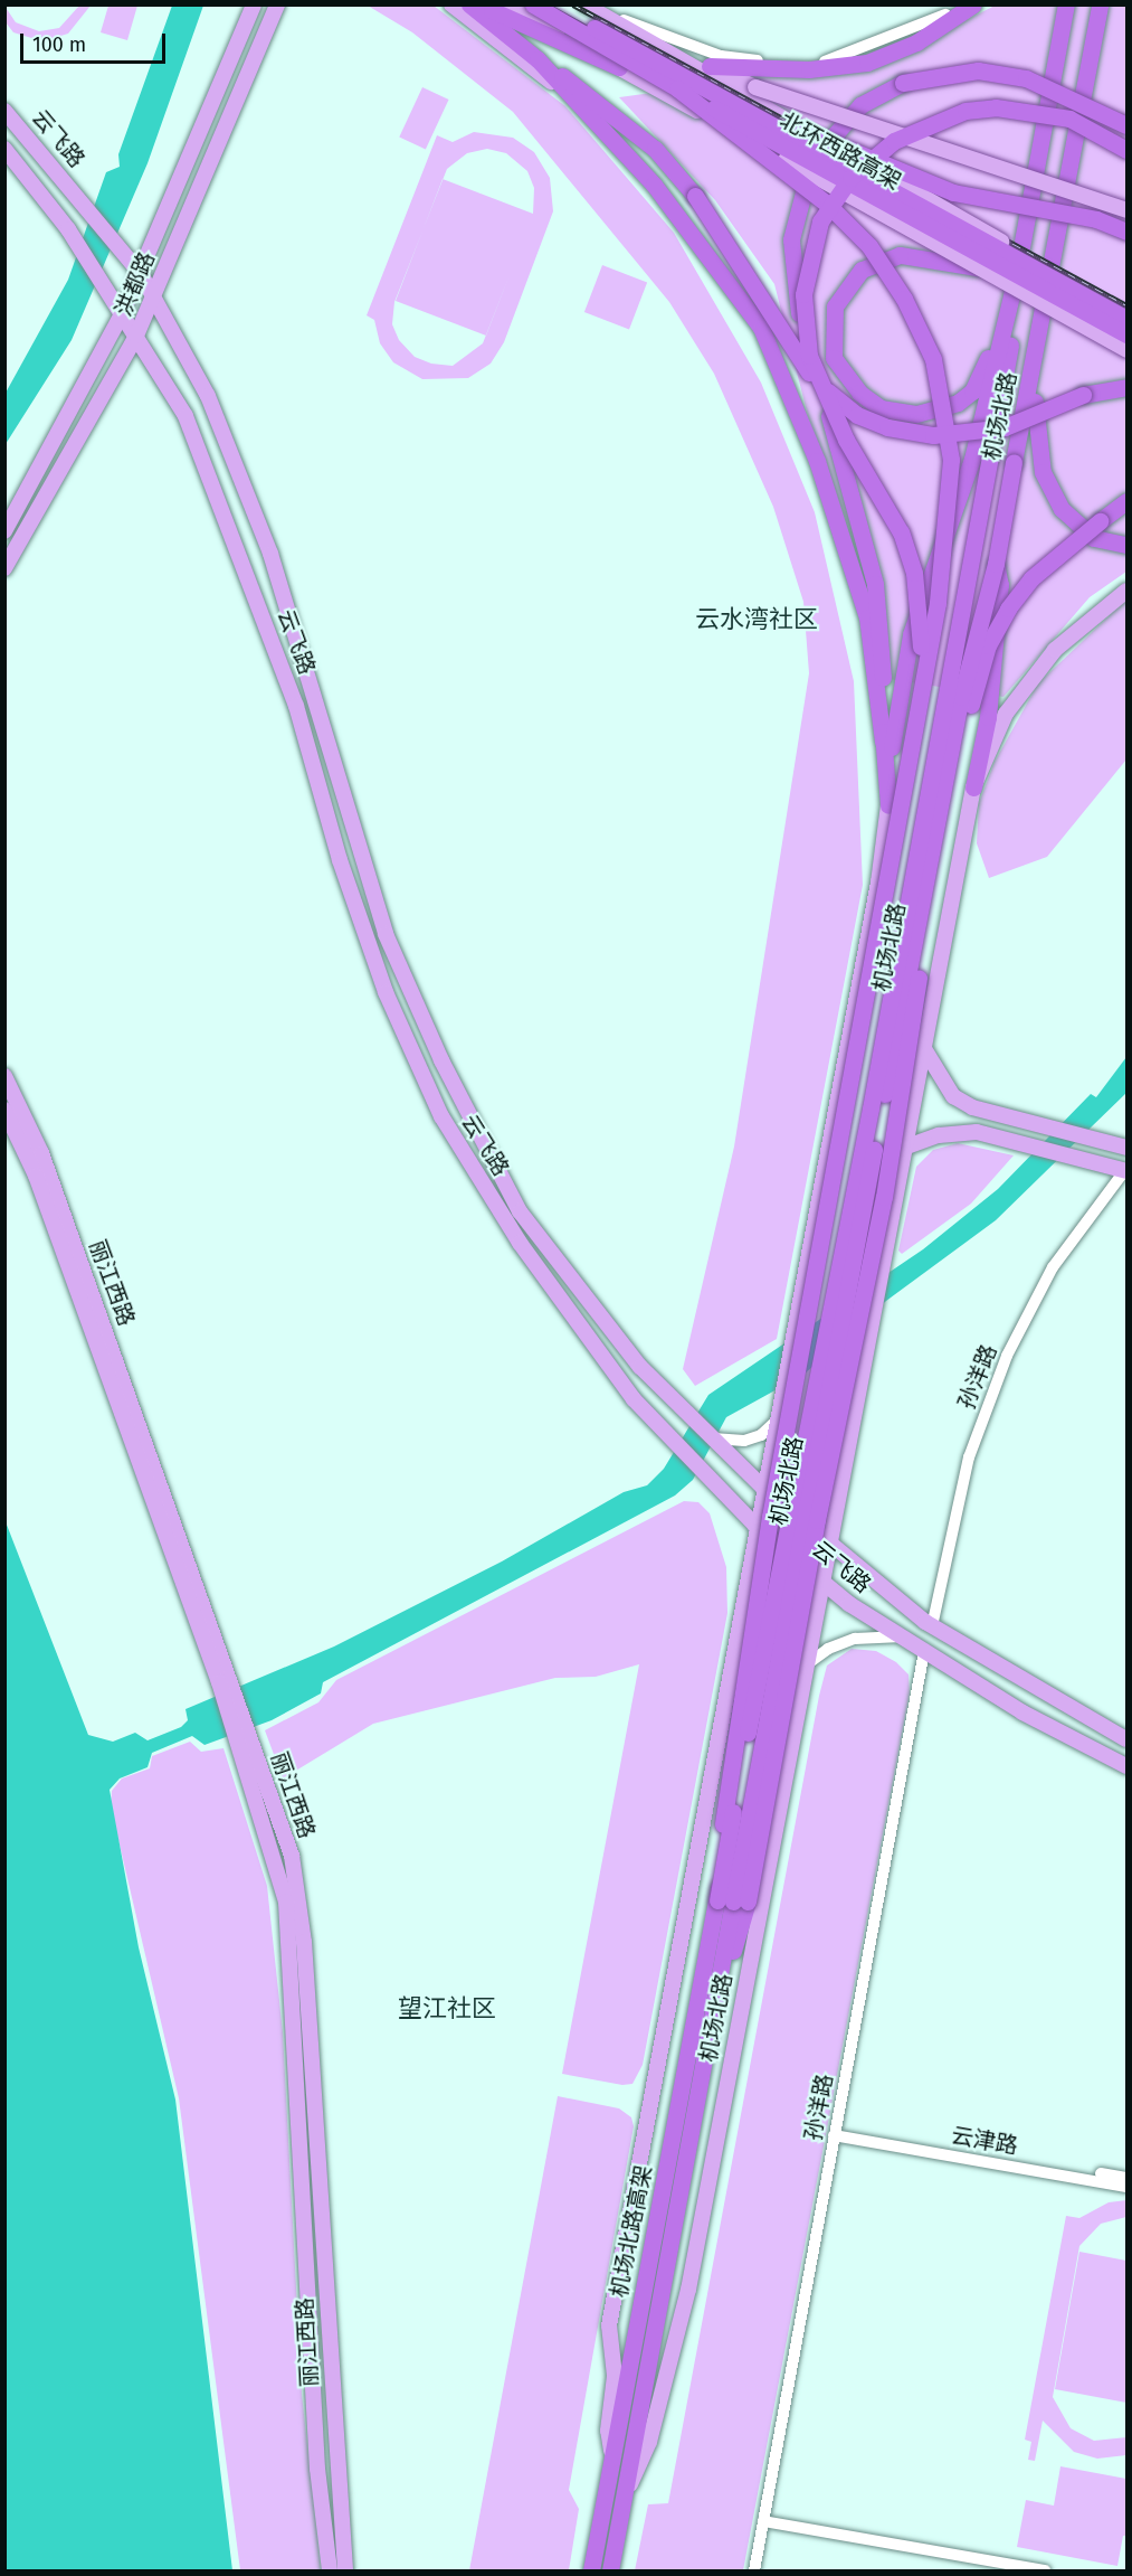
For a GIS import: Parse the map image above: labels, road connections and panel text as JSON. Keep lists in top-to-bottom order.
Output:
{
  "streets": {
    "highway": ["北环西路高架", "机场北路", "机场北路高架"],
    "main road": ["云飞路", "洪都路", "丽江西路"],
    "street": ["孙洋路", "云津路"]
  },
  "crossings": [
    ["云飞路", "洪都路"],
    ["云飞路", "机场北路"],
    ["云飞路", "孙洋路"],
    ["机场北路", "机场北路高架"],
    ["孙洋路", "云津路"]
  ],
  "districts": ["云水湾社区", "望江社区"],
  "scale_bar": "100 m"
}
